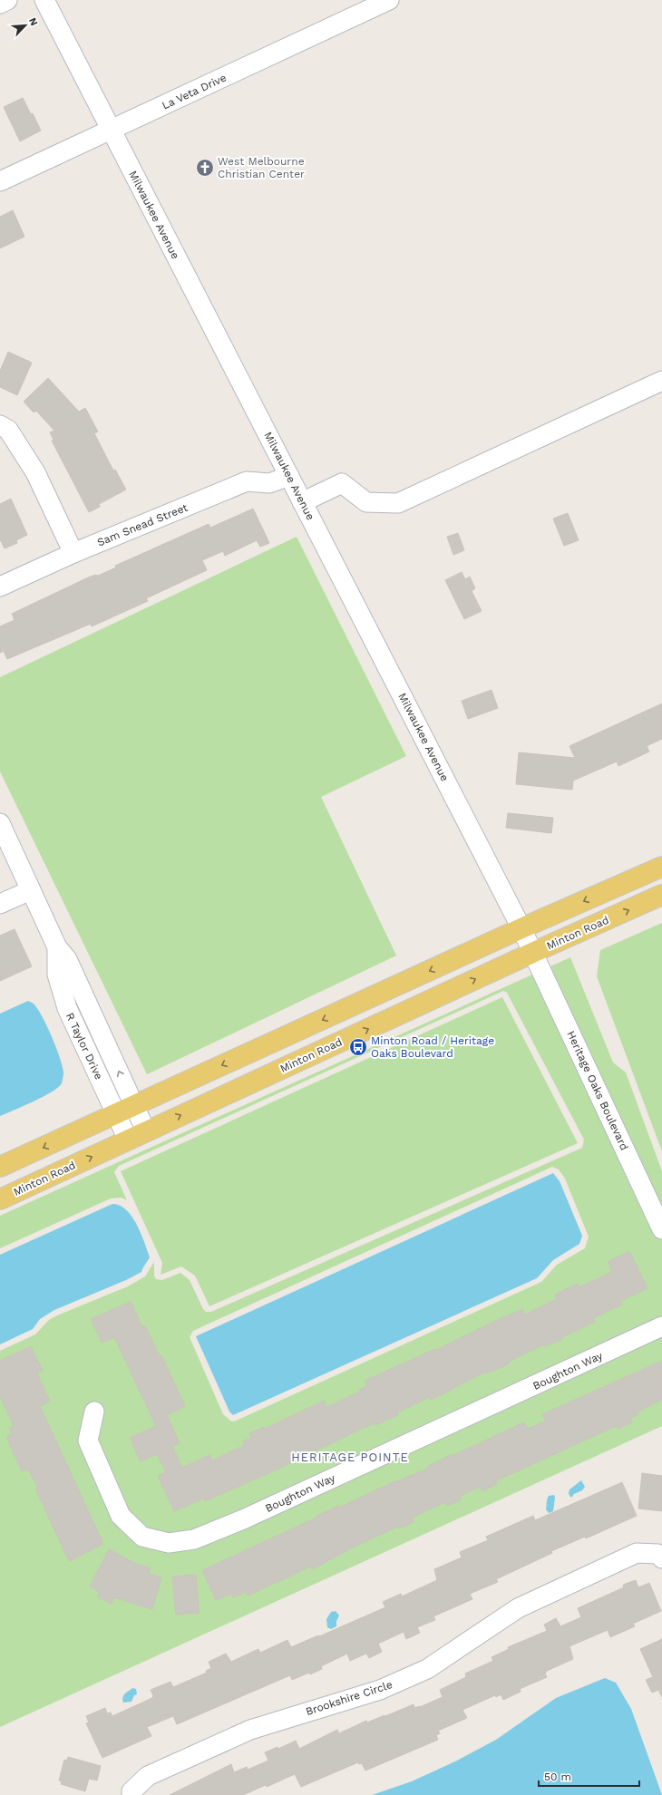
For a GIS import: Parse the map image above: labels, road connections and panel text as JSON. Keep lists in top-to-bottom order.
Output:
{
  "streets": {
    "main road": ["Minton Road"],
    "street": [
      "La Veta Drive",
      "Milwaukee Avenue",
      "Sam Snead Street",
      "R Taylor Drive",
      "Heritage Oaks Boulevard",
      "Boughton Way",
      "Brookshire Circle"
    ]
  },
  "crossings": [
    ["La Veta Drive", "Milwaukee Avenue"],
    ["Milwaukee Avenue", "Sam Snead Street"],
    ["Milwaukee Avenue", "Minton Road"],
    ["Milwaukee Avenue", "Heritage Oaks Boulevard"],
    ["Minton Road", "R Taylor Drive"],
    ["Minton Road", "Heritage Oaks Boulevard"]
  ],
  "districts": ["HERITAGE POINTE"],
  "places": {
    "church": ["West Melbourne Christian Center"],
    "bus stop": ["Minton Road / Heritage Oaks Boulevard"]
  },
  "scale_bar": "50 m",
  "north": "top right"
}
